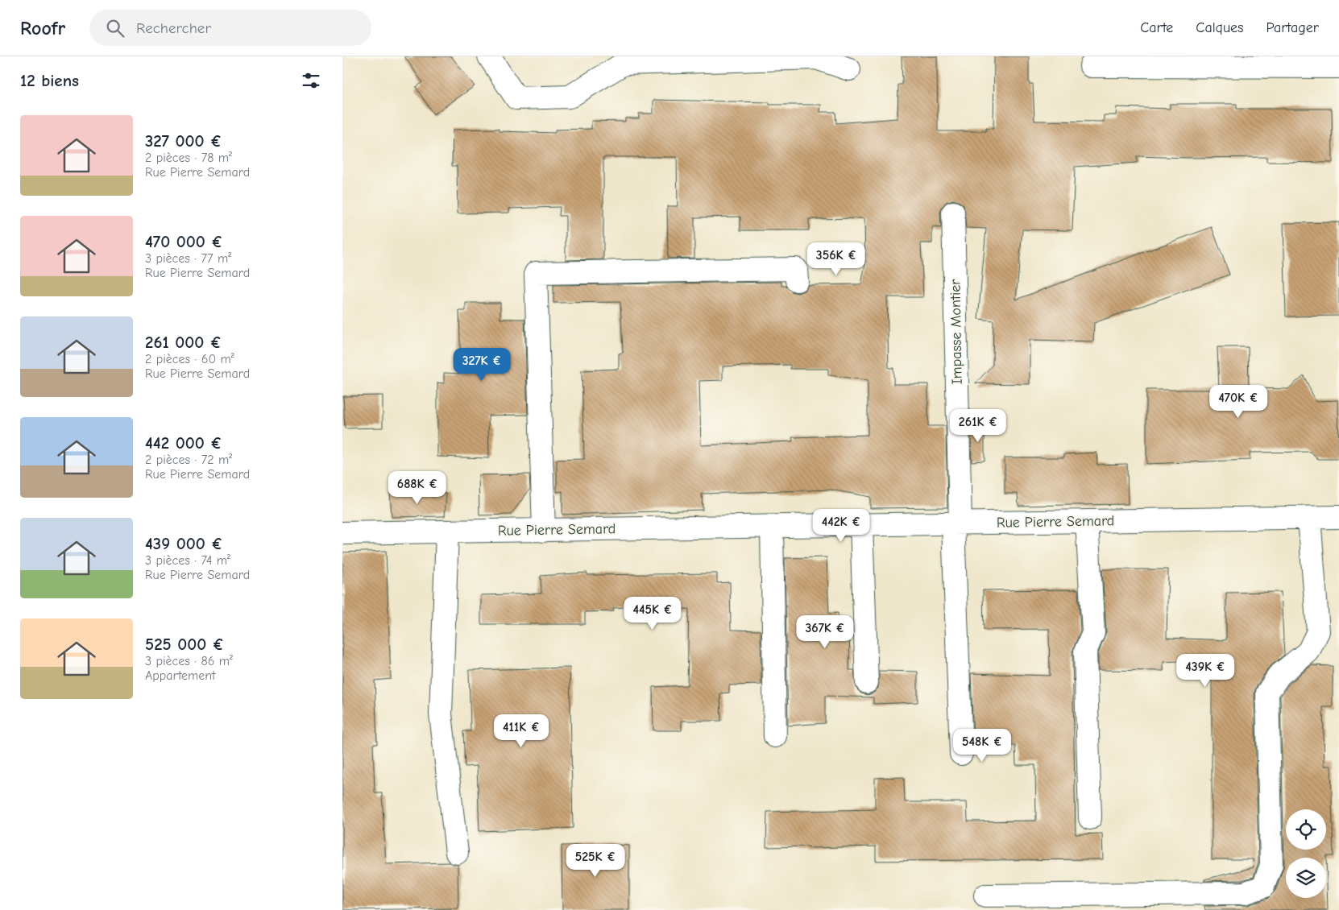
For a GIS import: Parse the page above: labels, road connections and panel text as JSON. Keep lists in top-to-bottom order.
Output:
{
  "streets": {
    "street": ["Impasse Montier", "Rue Pierre Semard"]
  },
  "crossings": [
    ["Impasse Montier", "Rue Pierre Semard"]
  ],
  "page": {
    "header": "Roofr",
    "search": "Rechercher",
    "nav": ["Carte", "Calques", "Partager"],
    "heading": "12 biens",
    "list": [
      {
        "name": "327 000 €",
        "note": "2 pièces · 78 m² · Rue Pierre Semard"
      },
      {
        "name": "470 000 €",
        "note": "3 pièces · 77 m² · Rue Pierre Semard"
      },
      {
        "name": "261 000 €",
        "note": "2 pièces · 60 m² · Rue Pierre Semard"
      },
      {
        "name": "442 000 €",
        "note": "2 pièces · 72 m² · Rue Pierre Semard"
      },
      {
        "name": "439 000 €",
        "note": "3 pièces · 74 m² · Rue Pierre Semard"
      },
      {
        "name": "525 000 €",
        "note": "3 pièces · 86 m² · Appartement"
      }
    ],
    "price": [
      "356K €",
      "327K €",
      "470K €",
      "261K €",
      "688K €",
      "442K €",
      "445K €",
      "367K €",
      "439K €",
      "411K €",
      "548K €",
      "525K €"
    ]
  }
}
